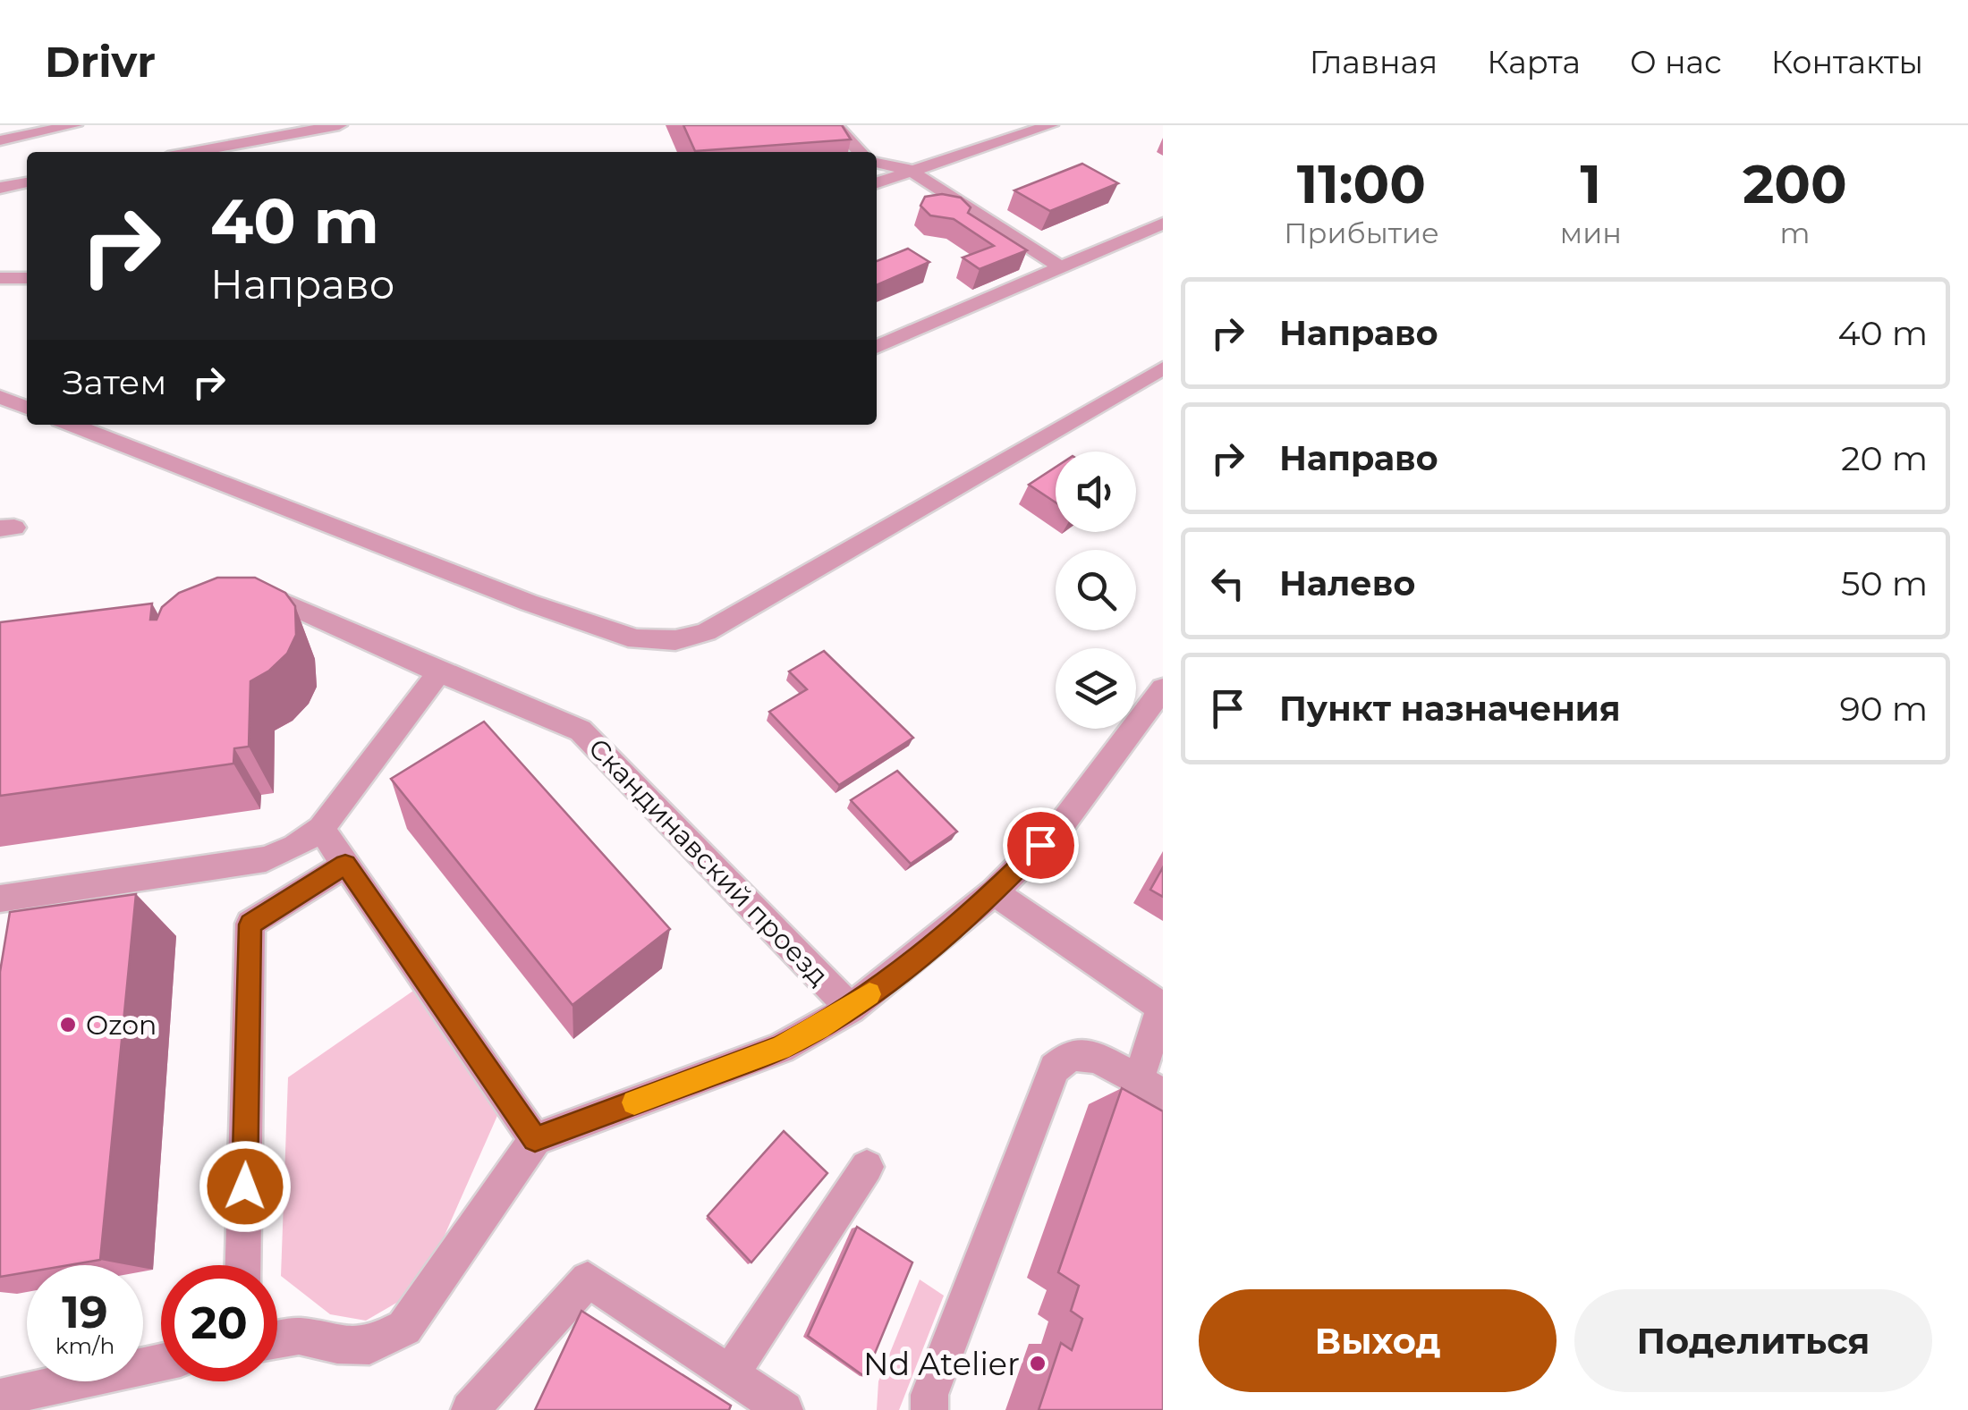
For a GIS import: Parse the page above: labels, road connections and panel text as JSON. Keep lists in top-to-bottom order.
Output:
{
  "streets": {
    "street": ["Скандинавский проезд"]
  },
  "places": ["Ozon", "Nd Atelier"],
  "page": {
    "header": "Drivr",
    "nav": [
      "Главная",
      "Карта",
      "О нас",
      "Контакты"
    ],
    "eta": [
      "11:00",
      "Прибытие",
      "1",
      "мин",
      "200",
      "m"
    ],
    "turn": ["40 m", "Направо"],
    "list": [
      {
        "name": "Направо",
        "value": "40 m"
      },
      {
        "name": "Направо",
        "value": "20 m"
      },
      {
        "name": "Налево",
        "value": "50 m"
      },
      {
        "name": "Пункт назначения",
        "value": "90 m"
      }
    ],
    "then": "Затем",
    "speed": "19 km/h",
    "limit": "20",
    "buttons": ["Выход", "Поделиться"]
  }
}
